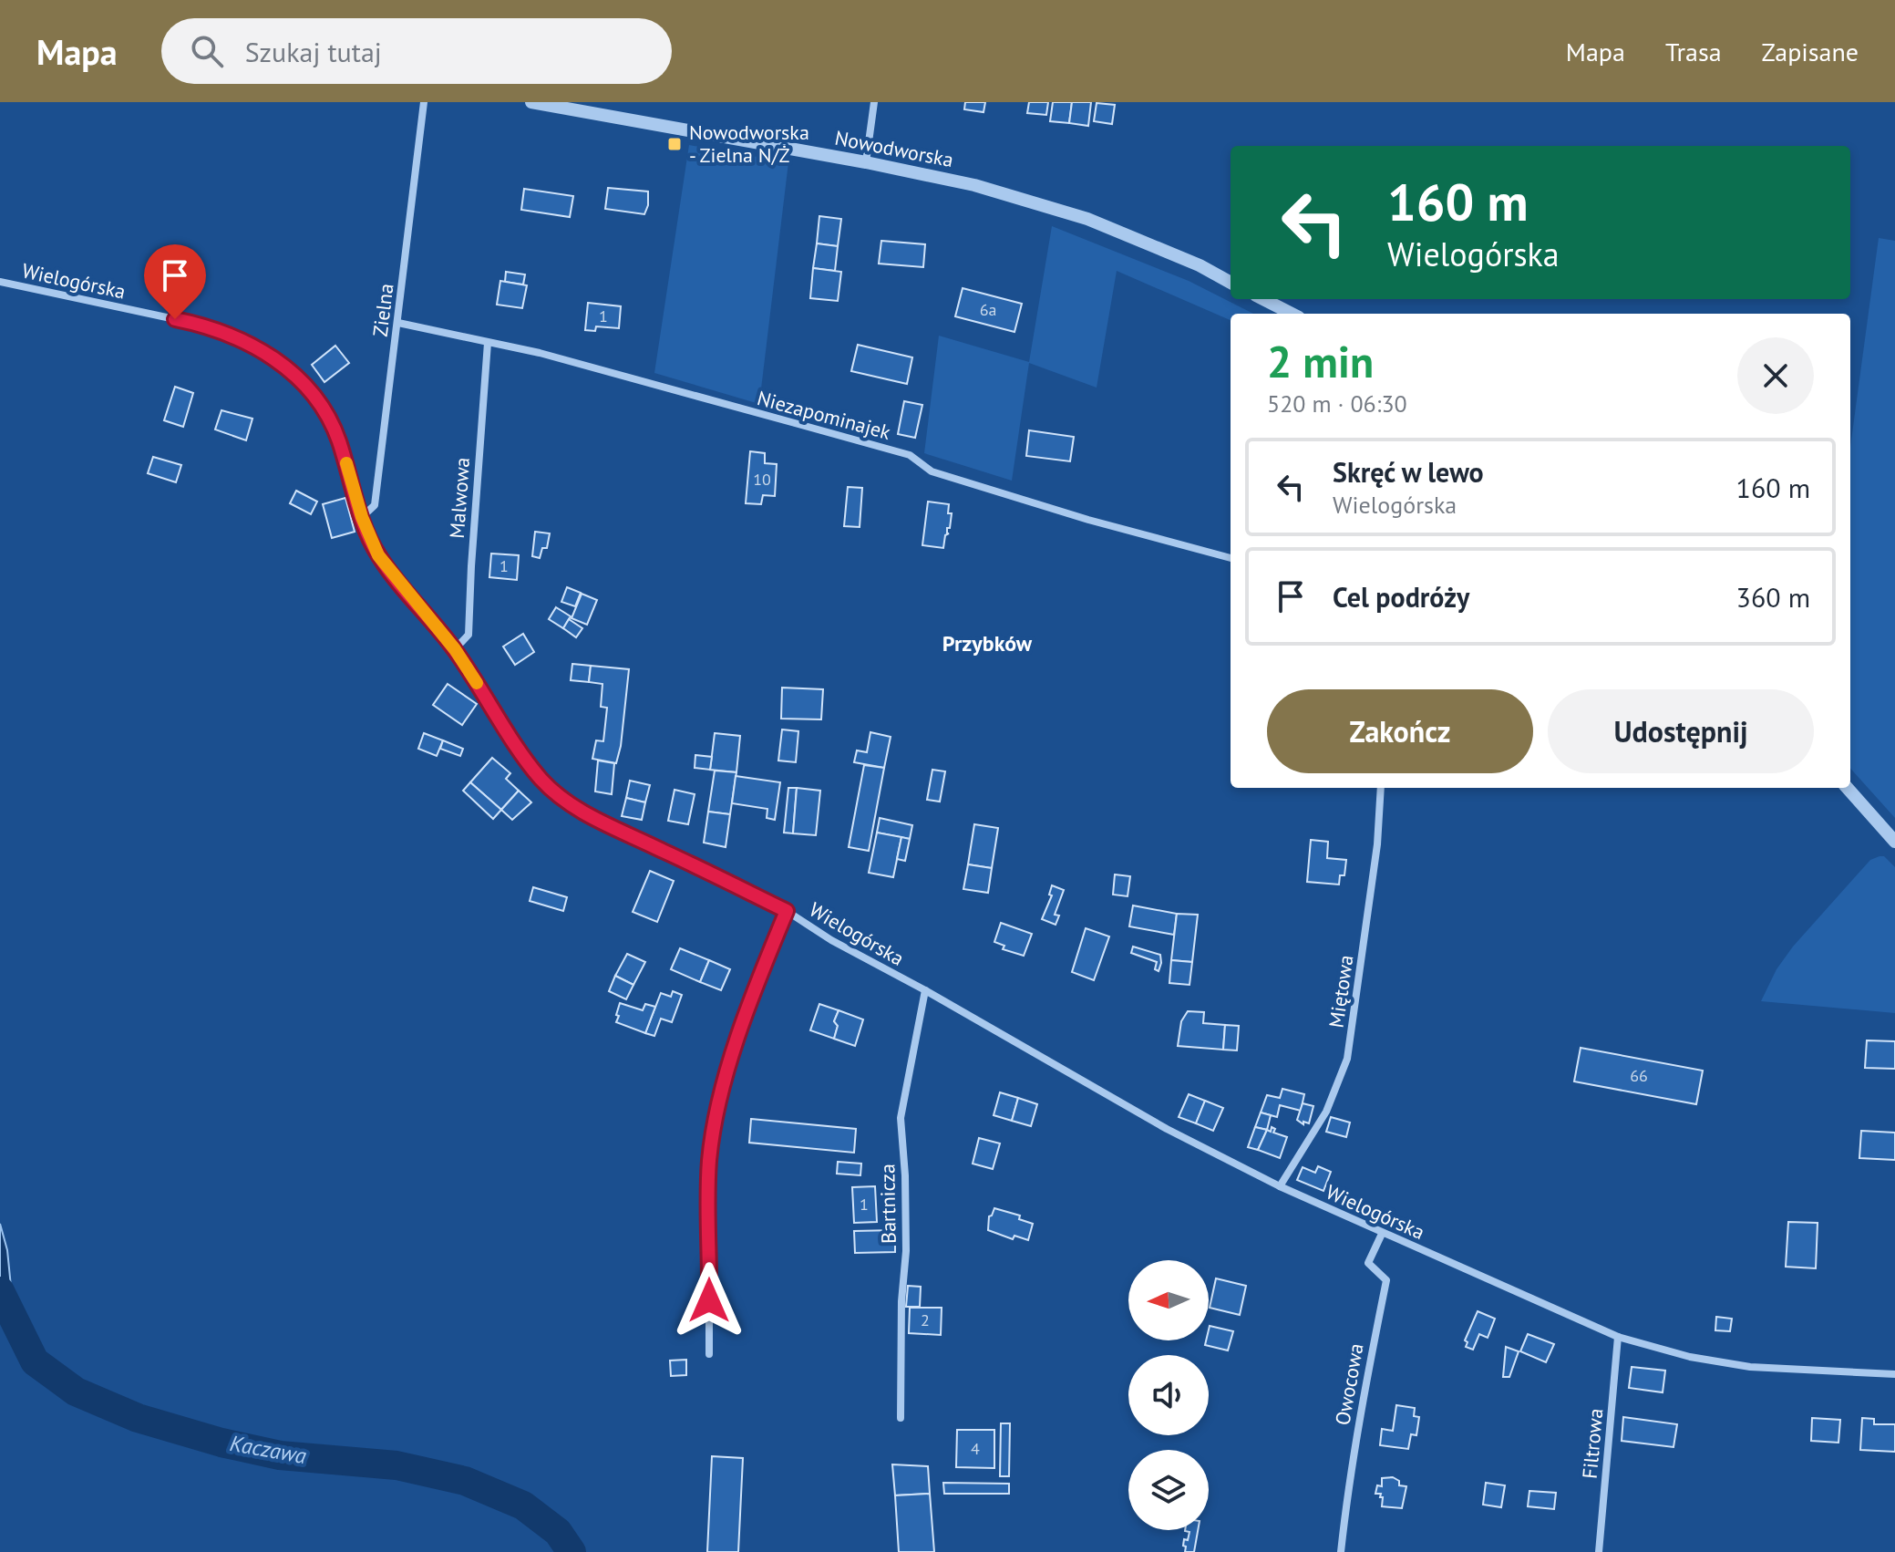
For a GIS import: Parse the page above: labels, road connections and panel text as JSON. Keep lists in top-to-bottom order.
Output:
{
  "streets": {
    "street": [
      "Nowodworska",
      "Wielogórska",
      "Zielna",
      "Niezapominajek",
      "Malwowa",
      "Miętowa",
      "Bartnicza",
      "Owocowa",
      "Filtrowa"
    ]
  },
  "crossings": [
    ["Wielogórska", "Zielna"],
    ["Wielogórska", "Malwowa"],
    ["Wielogórska", "Miętowa"],
    ["Wielogórska", "Bartnicza"],
    ["Wielogórska", "Owocowa"],
    ["Wielogórska", "Filtrowa"],
    ["Zielna", "Niezapominajek"],
    ["Niezapominajek", "Malwowa"]
  ],
  "districts": ["Przybków"],
  "water": ["Kaczawa"],
  "places": {
    "transit": ["Nowodworska - Zielna N/Ż"]
  },
  "house_numbers": [
    "6a",
    "1",
    "10",
    "1",
    "66",
    "1",
    "2",
    "4"
  ],
  "north": "left",
  "page": {
    "header": "Mapa",
    "search": "Szukaj tutaj",
    "nav": ["Mapa", "Trasa", "Zapisane"],
    "turn": ["160 m", "Wielogórska"],
    "heading": ["2 min", "520 m · 06:30"],
    "list": [
      {
        "name": "Skręć w lewo",
        "note": "Wielogórska",
        "value": "160 m"
      },
      {
        "name": "Cel podróży",
        "value": "360 m"
      }
    ],
    "buttons": ["Zakończ", "Udostępnij"]
  }
}
